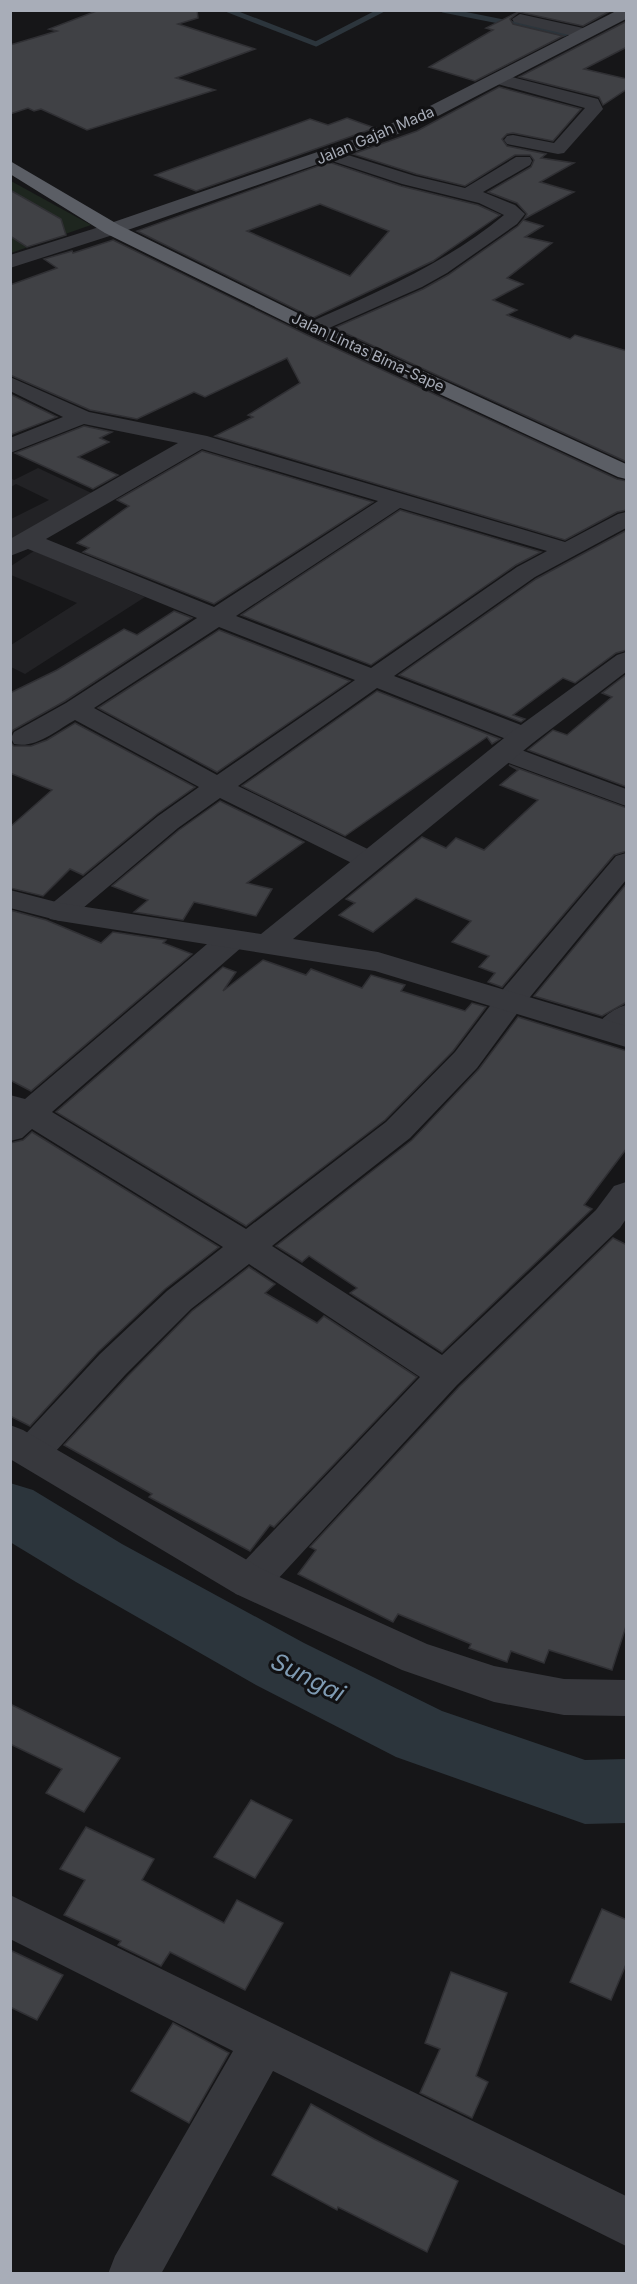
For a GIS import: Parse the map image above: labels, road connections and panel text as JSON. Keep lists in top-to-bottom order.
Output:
{
  "streets": {
    "highway": ["Jalan Lintas Bima-Sape"],
    "main road": ["Jalan Gajah Mada"]
  },
  "crossings": [
    ["Jalan Gajah Mada", "Jalan Lintas Bima-Sape"]
  ],
  "water": ["Sungai"]
}
